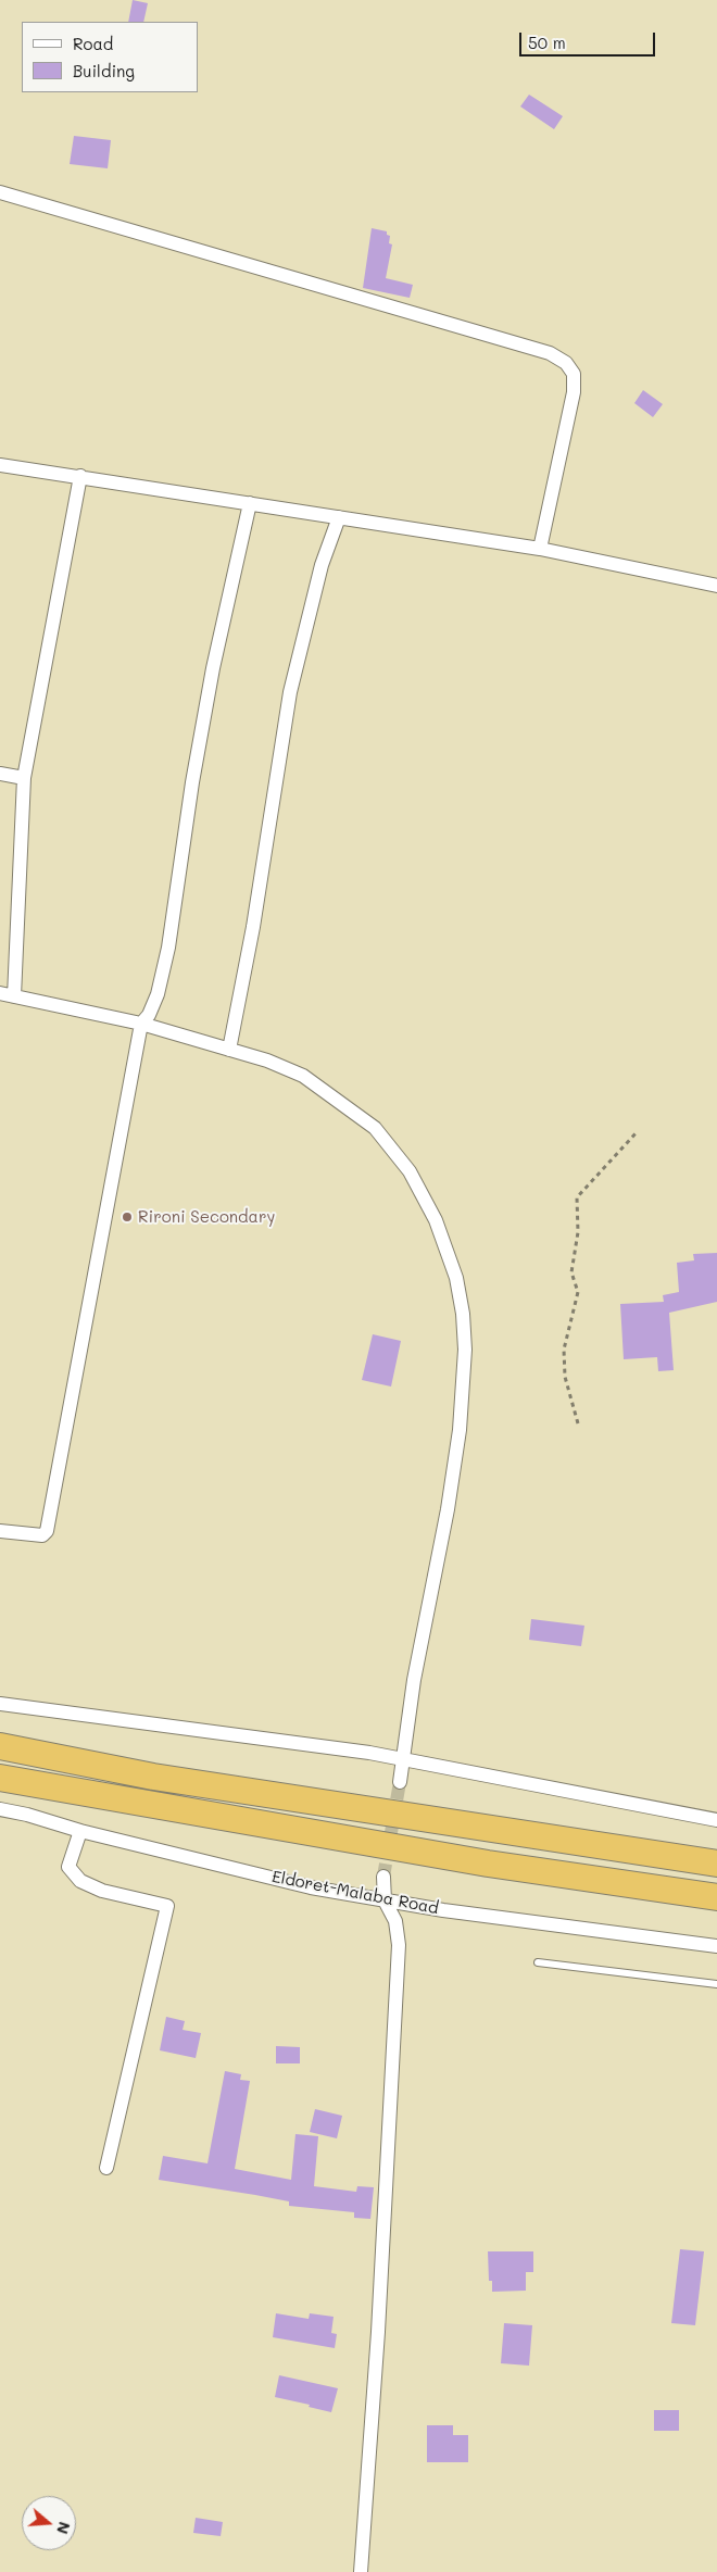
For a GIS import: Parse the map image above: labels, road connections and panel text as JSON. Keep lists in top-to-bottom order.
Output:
{
  "streets": {
    "street": ["Eldoret-Malaba Road"]
  },
  "places": ["Rironi Secondary"],
  "legend": ["Road", "Building"],
  "scale_bar": "50 m",
  "north": "right"
}
